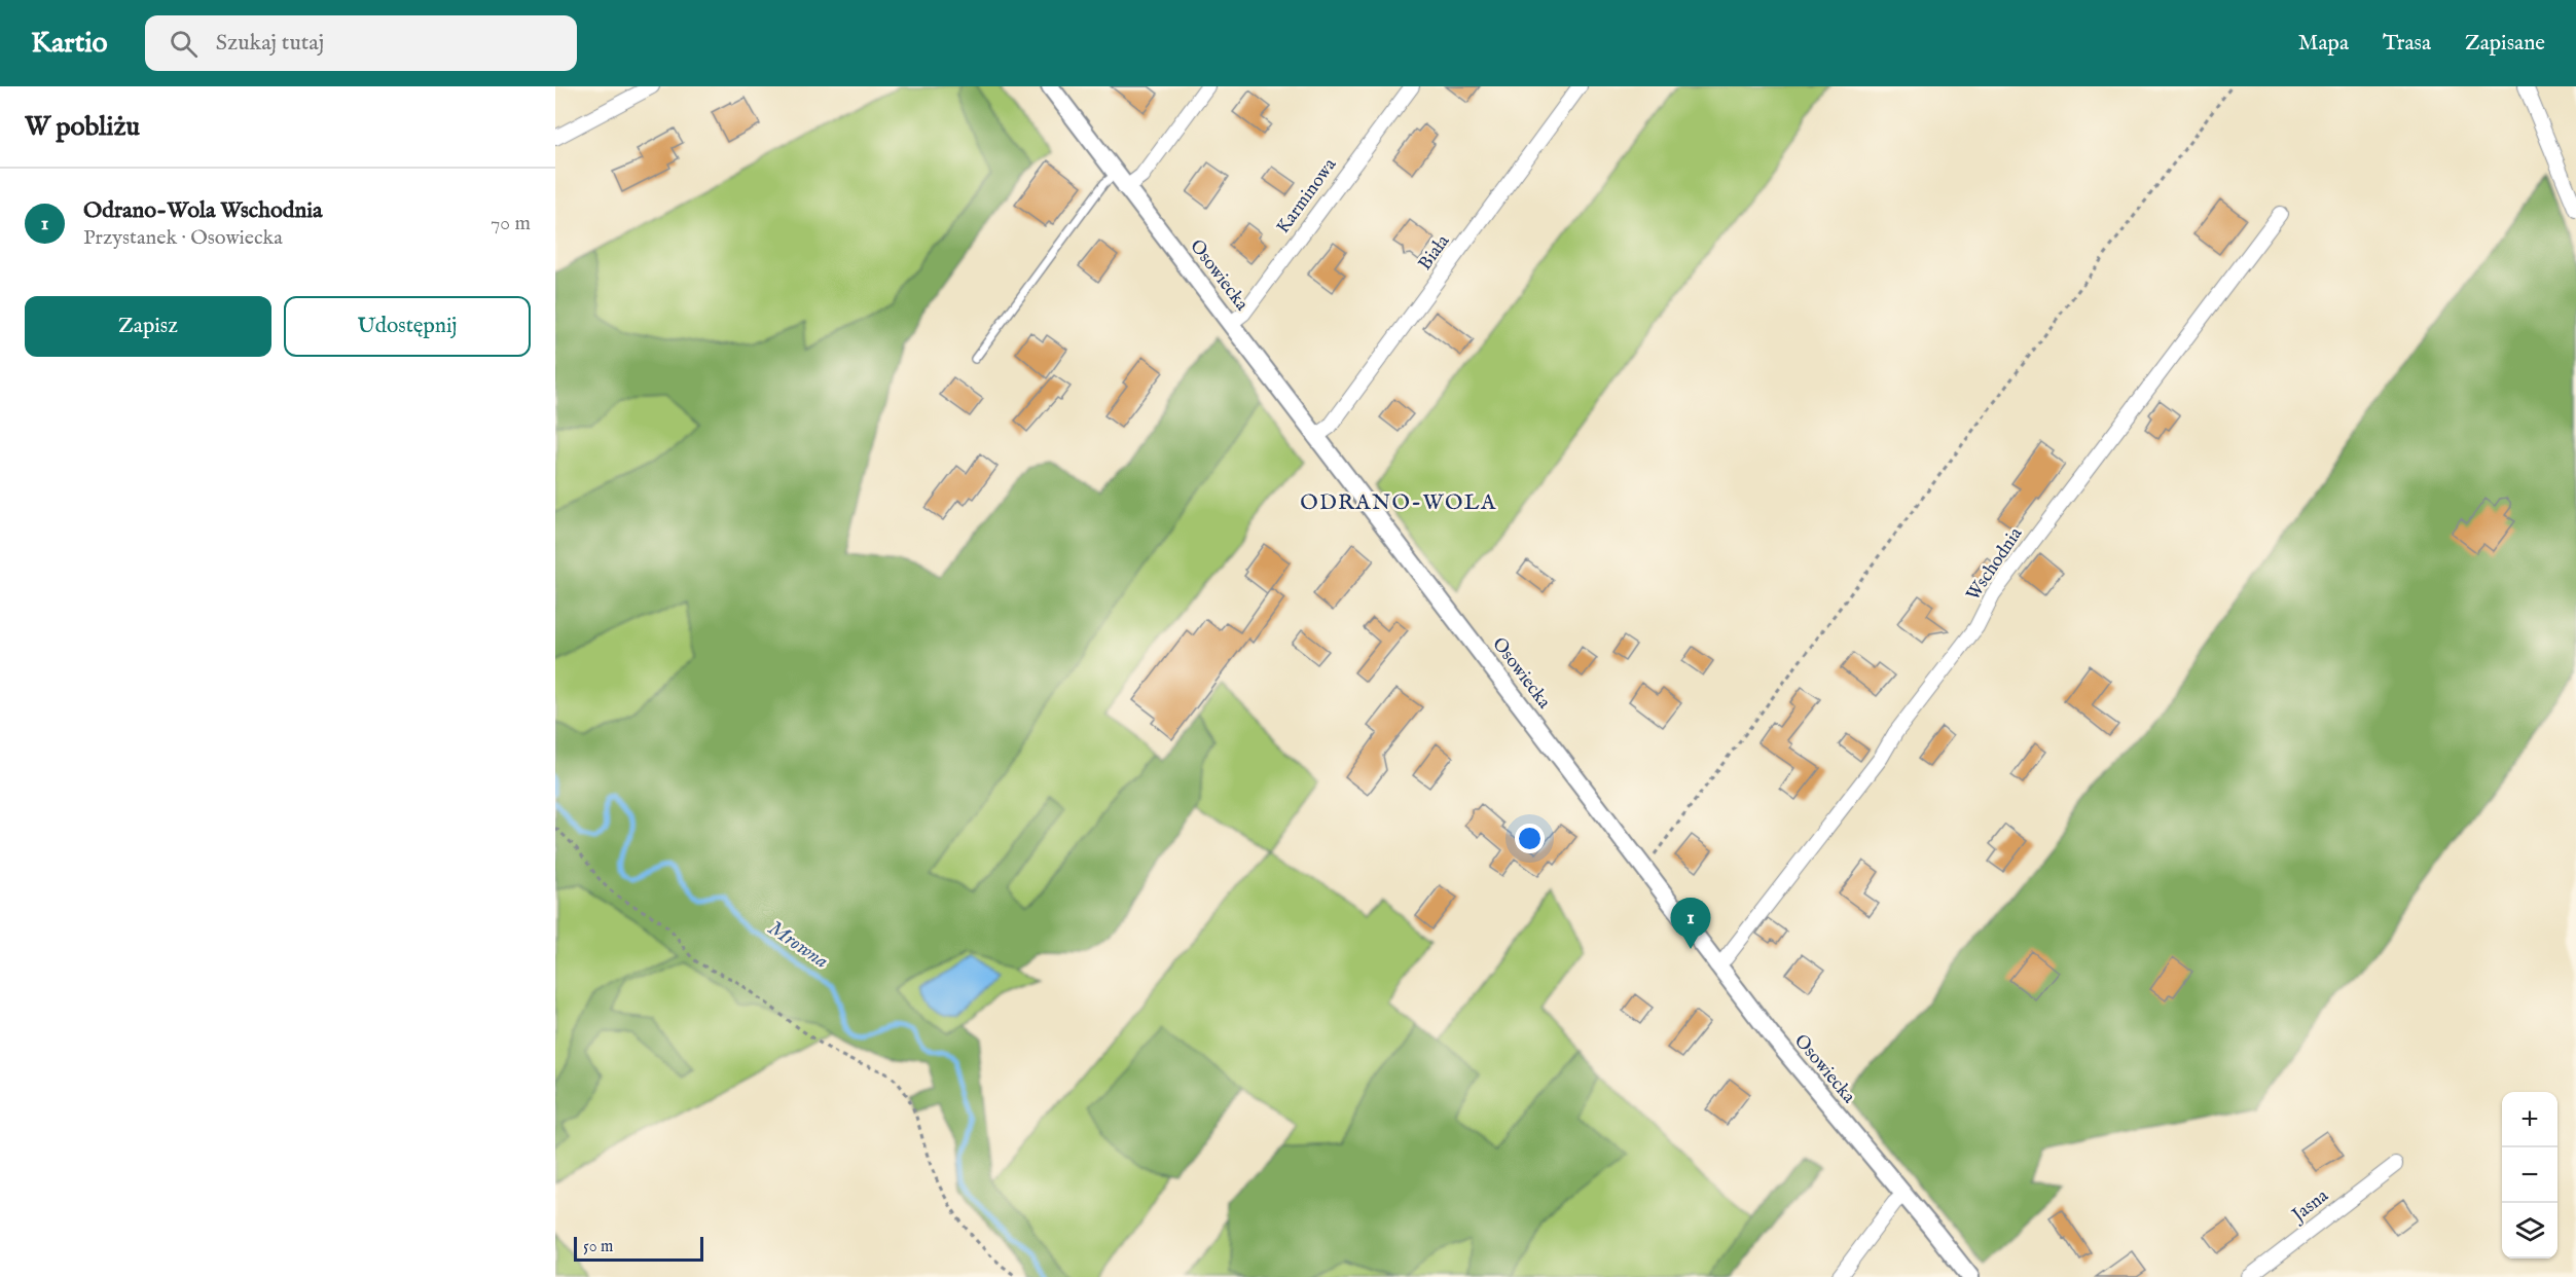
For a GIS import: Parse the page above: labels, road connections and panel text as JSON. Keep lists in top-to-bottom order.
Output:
{
  "streets": {
    "street": [
      "Karminowa",
      "Biała",
      "Osowiecka",
      "Wschodnia",
      "Jasna"
    ]
  },
  "crossings": [
    ["Karminowa", "Osowiecka"],
    ["Biała", "Osowiecka"],
    ["Osowiecka", "Wschodnia"]
  ],
  "districts": ["ODRANO-WOLA"],
  "water": ["Mrowna"],
  "scale_bar": "50 m",
  "page": {
    "header": "Kartio",
    "search": "Szukaj tutaj",
    "nav": ["Mapa", "Trasa", "Zapisane"],
    "heading": "W pobliżu",
    "list": [
      {
        "mark": "1",
        "name": "Odrano-Wola Wschodnia",
        "note": "Przystanek · Osowiecka",
        "value": "70 m"
      }
    ],
    "buttons": ["Zapisz", "Udostępnij"],
    "pins": "1",
    "map_buttons": ["+", "−"],
    "scale": "50 m"
  }
}
